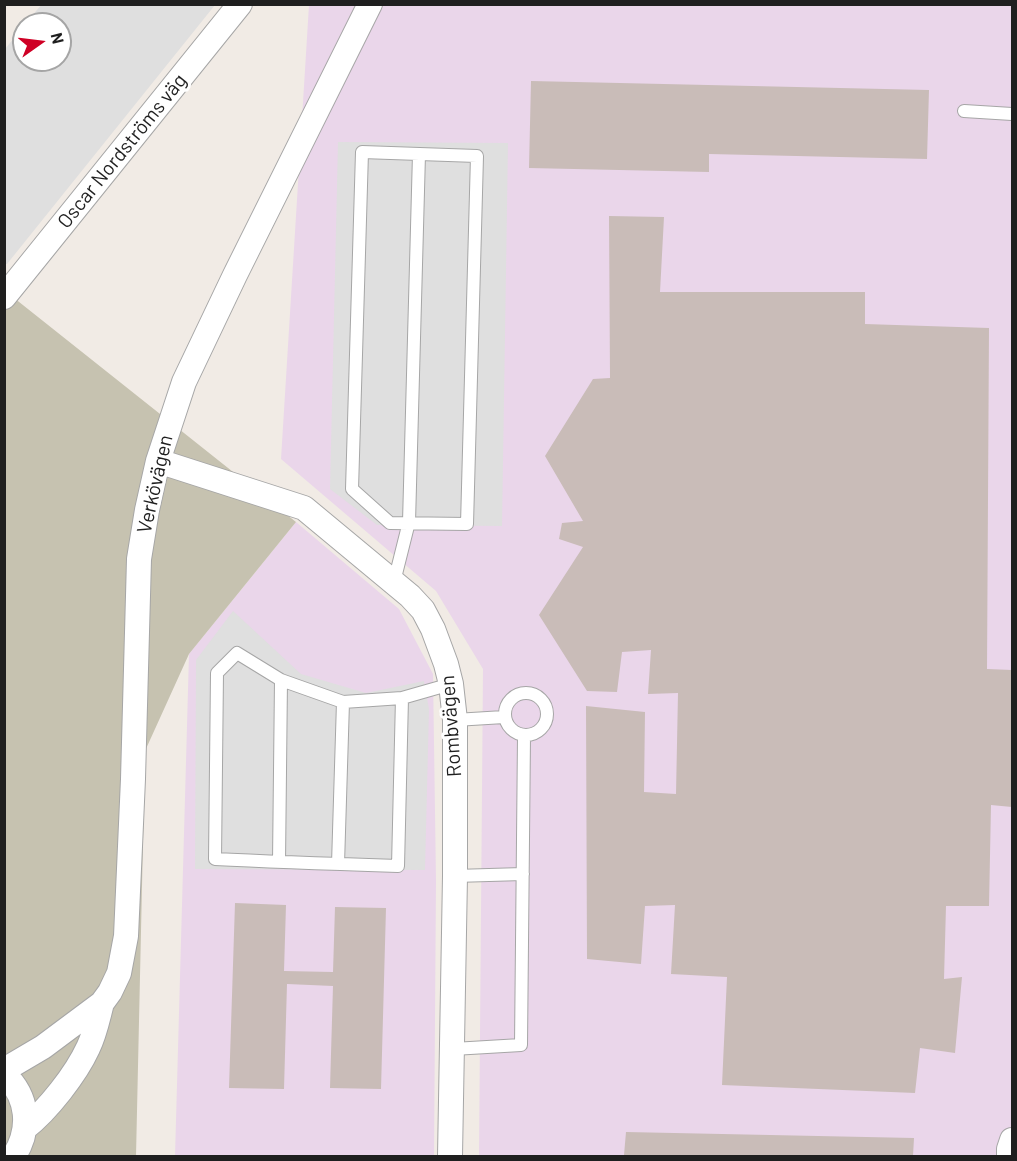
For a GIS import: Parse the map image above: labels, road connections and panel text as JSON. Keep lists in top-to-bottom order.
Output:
{
  "streets": {
    "street": ["Oscar Nordströms väg", "Verkövägen", "Rombvägen"]
  },
  "crossings": [
    ["Verkövägen", "Rombvägen"]
  ],
  "north": "right"
}
